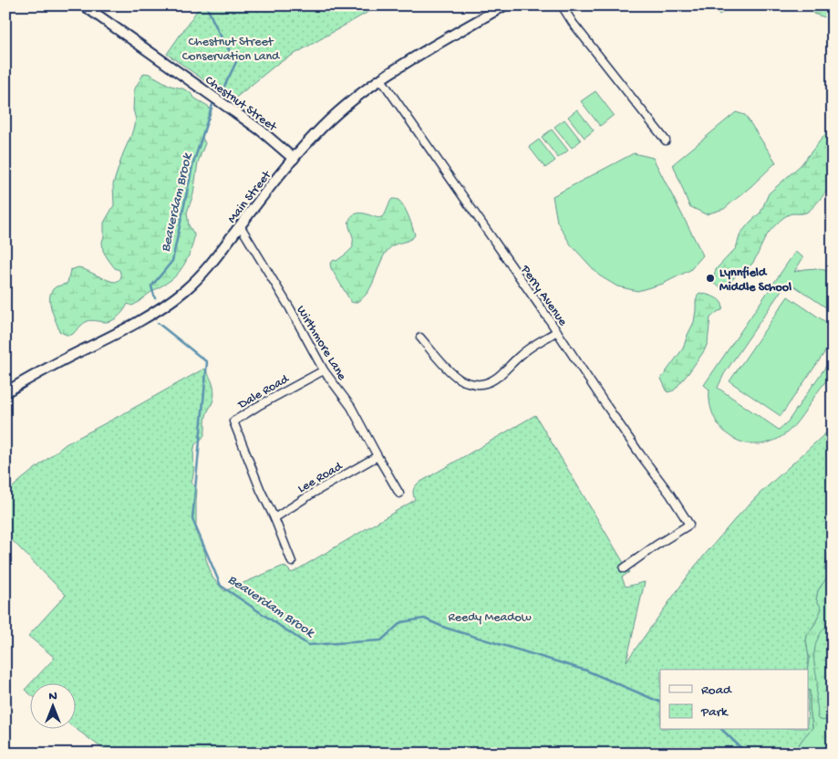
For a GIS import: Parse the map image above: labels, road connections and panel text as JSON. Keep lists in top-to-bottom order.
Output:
{
  "streets": {
    "street": [
      "Chestnut Street",
      "Main Street",
      "Perry Avenue",
      "Wirthmore Lane",
      "Dale Road",
      "Lee Road"
    ]
  },
  "crossings": [
    ["Chestnut Street", "Main Street"],
    ["Main Street", "Perry Avenue"],
    ["Main Street", "Wirthmore Lane"],
    ["Wirthmore Lane", "Dale Road"],
    ["Wirthmore Lane", "Lee Road"],
    ["Dale Road", "Lee Road"]
  ],
  "water": ["Beaverdam Brook"],
  "parks": ["Chestnut Street Conservation Land", "Reedy Meadow"],
  "places": ["Lynnfield Middle School"],
  "legend": ["Road", "Park"],
  "north": "top"
}
